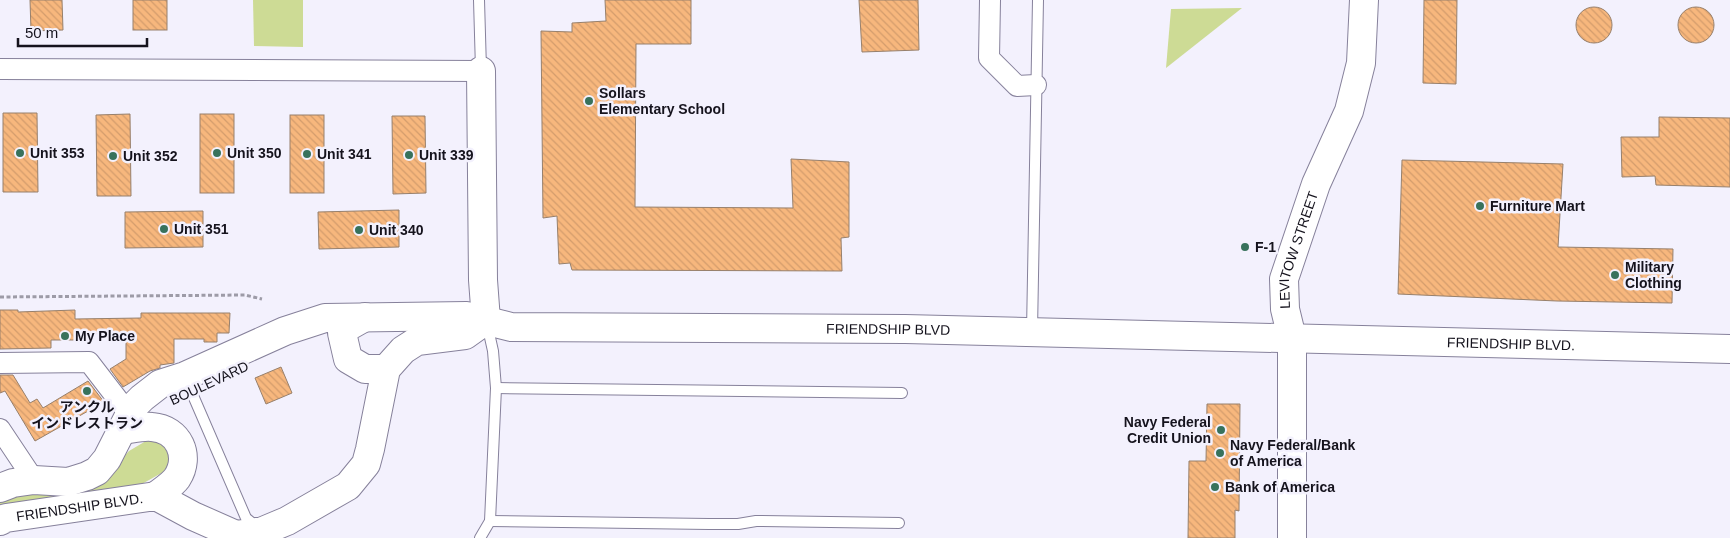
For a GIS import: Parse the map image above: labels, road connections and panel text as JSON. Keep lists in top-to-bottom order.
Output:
{
  "streets": {
    "street": [
      "LEVITOW STREET",
      "FRIENDSHIP BLVD",
      "FRIENDSHIP BLVD.",
      "BOULEVARD"
    ]
  },
  "crossings": [
    ["LEVITOW STREET", "FRIENDSHIP BLVD"],
    ["LEVITOW STREET", "FRIENDSHIP BLVD."],
    ["FRIENDSHIP BLVD", "FRIENDSHIP BLVD."],
    ["FRIENDSHIP BLVD", "BOULEVARD"],
    ["FRIENDSHIP BLVD.", "BOULEVARD"]
  ],
  "places": [
    "Sollars Elementary School",
    "Unit 353",
    "Unit 350",
    "Unit 341",
    "Unit 339",
    "Unit 352",
    "Furniture Mart",
    "Unit 351",
    "Unit 340",
    "F-1",
    "Military Clothing",
    "My Place",
    "アンクル インドレストラン",
    "Navy Federal Credit Union",
    "Navy Federal/Bank of America",
    "Bank of America"
  ],
  "scale_bar": "50 m"
}
